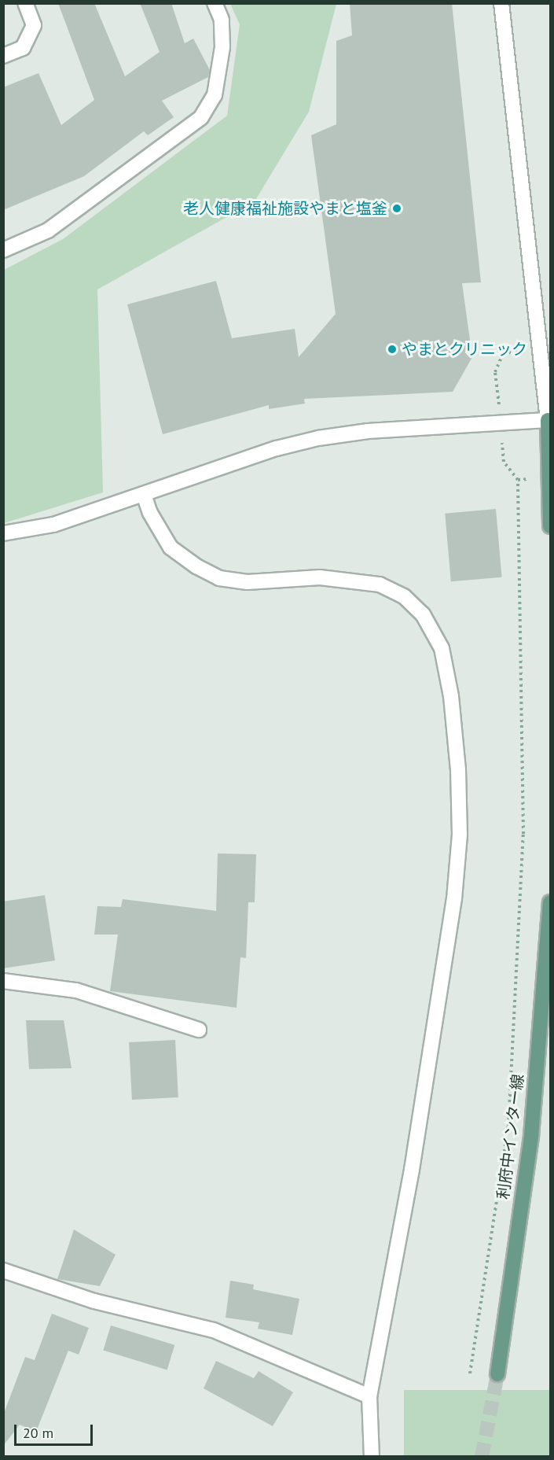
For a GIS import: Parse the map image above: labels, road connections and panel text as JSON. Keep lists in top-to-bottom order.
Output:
{
  "streets": {
    "main road": ["利府中インター線"]
  },
  "places": ["老人健康福祉施設やまと塩釜", "やまとクリニック"],
  "scale_bar": "20 m"
}
